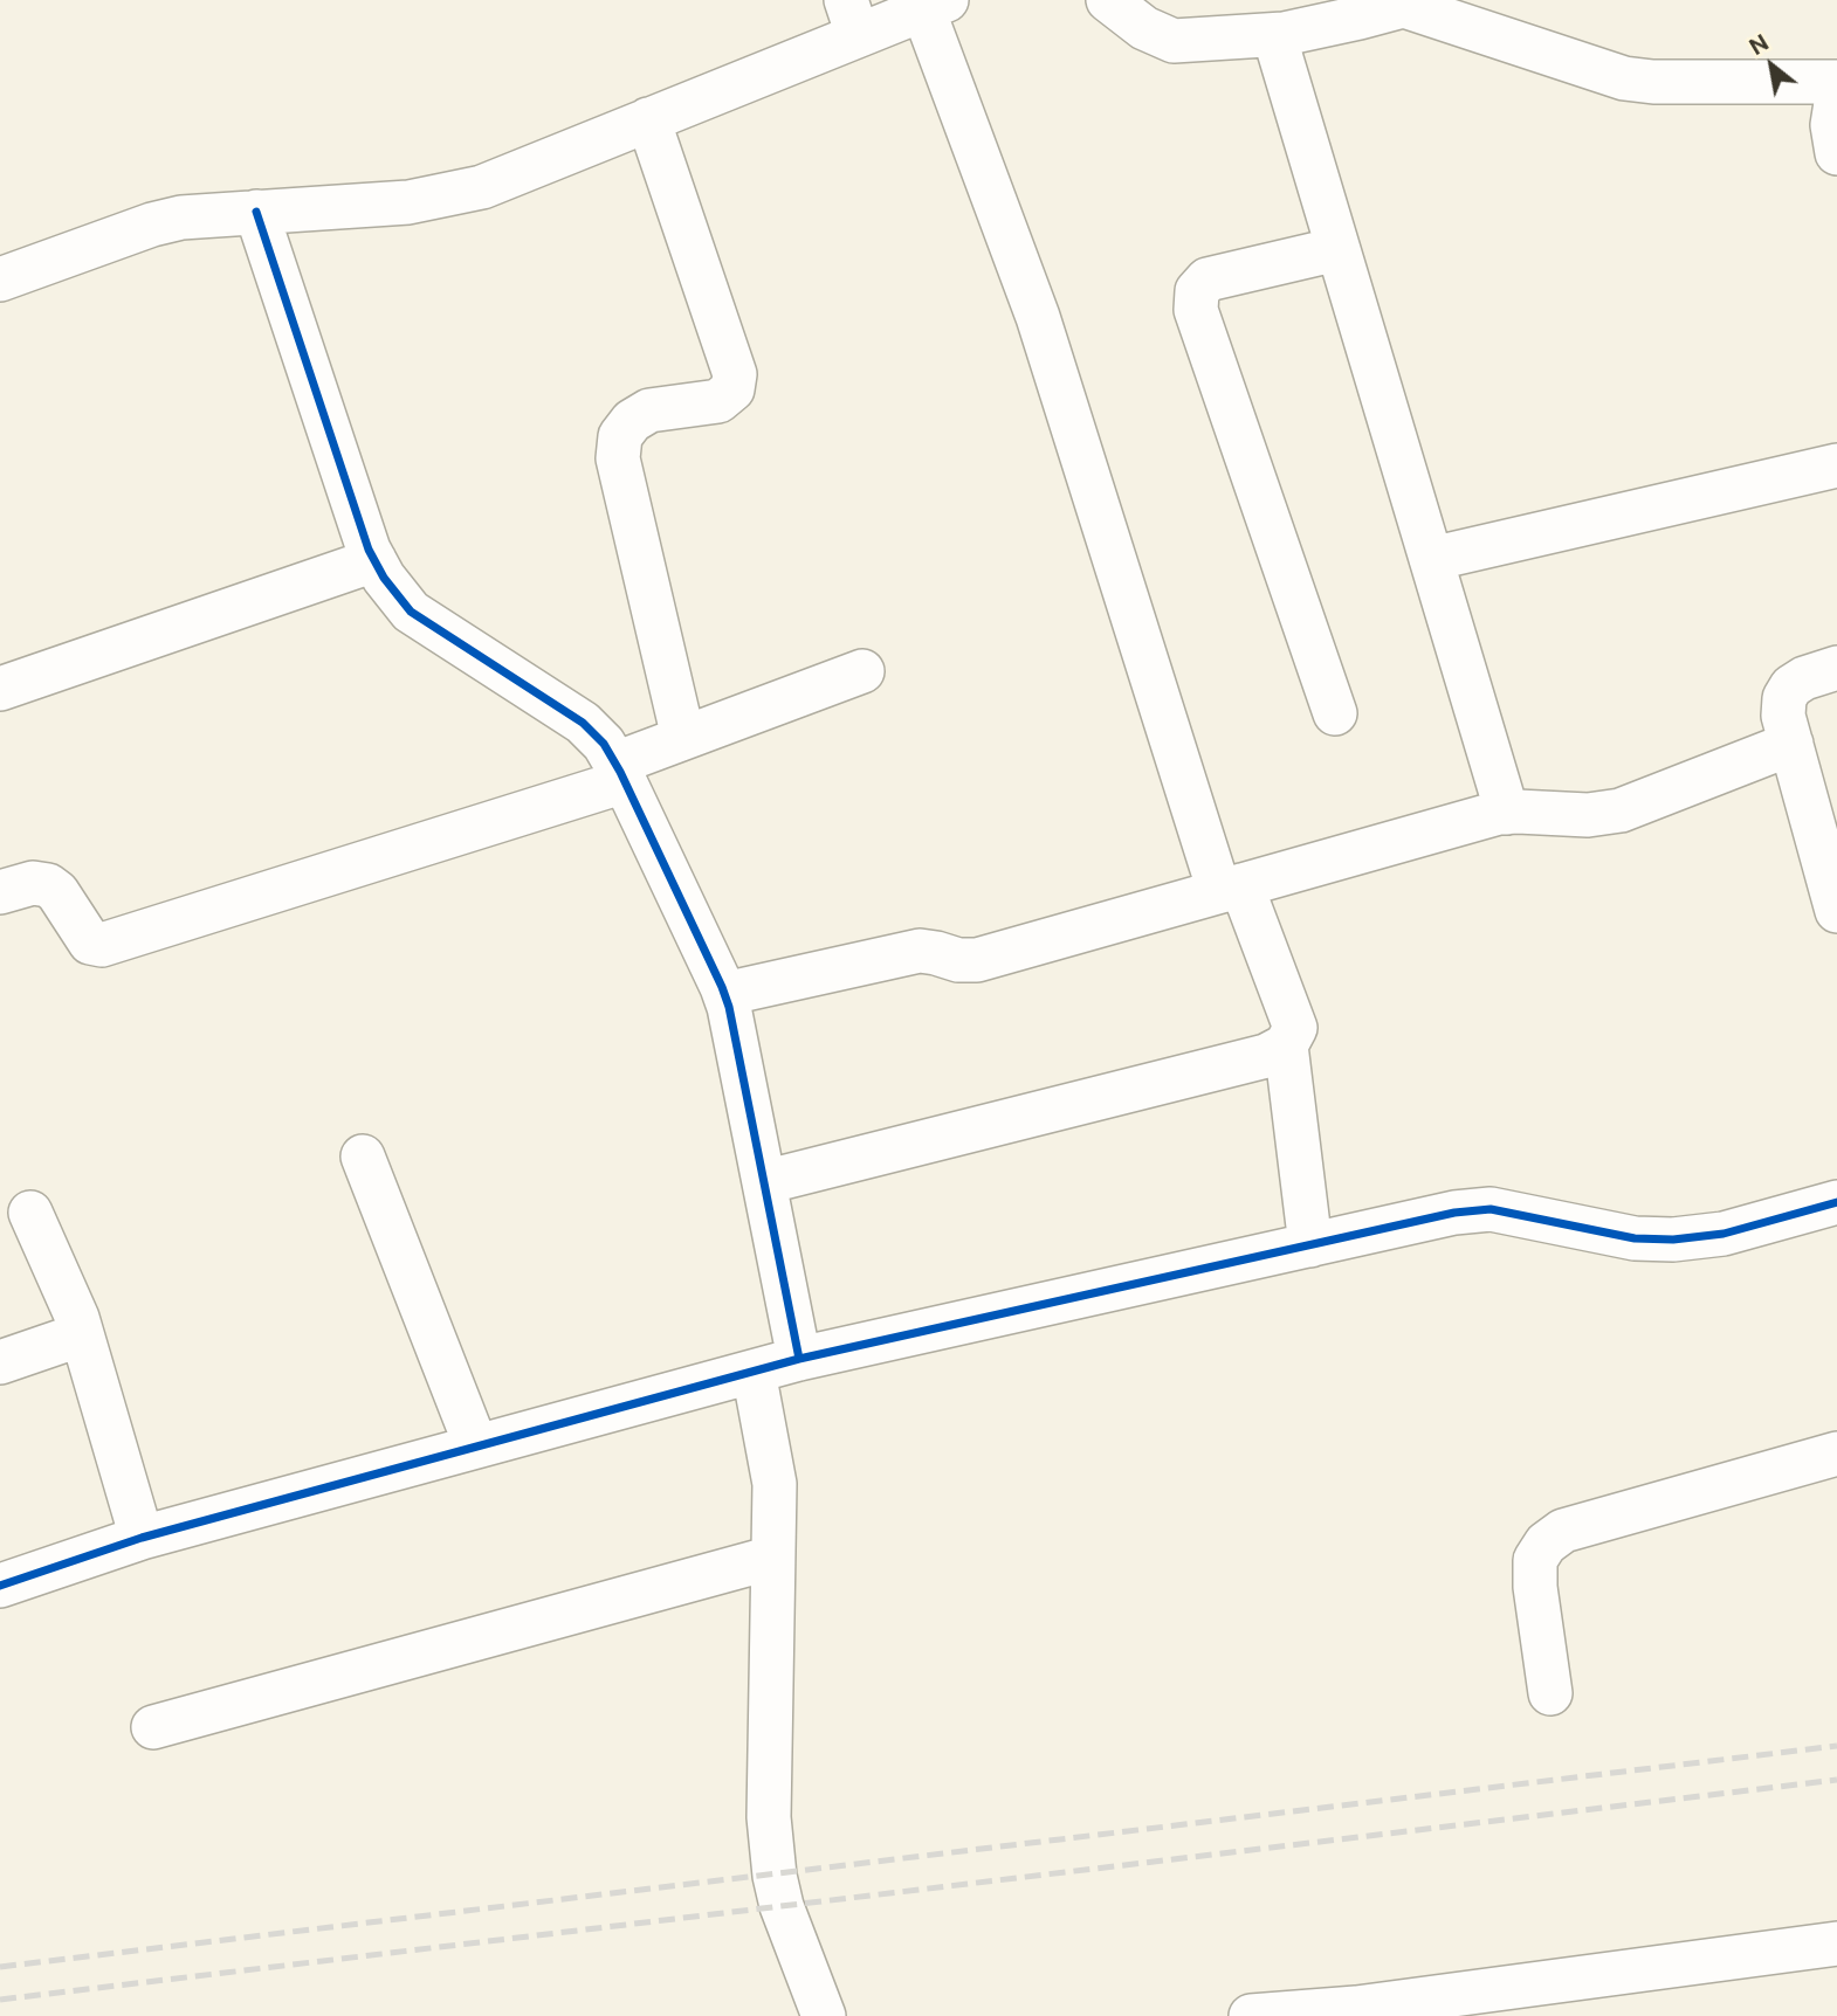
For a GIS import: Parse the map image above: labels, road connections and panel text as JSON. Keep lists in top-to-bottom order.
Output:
{
  "north": "top left"
}
